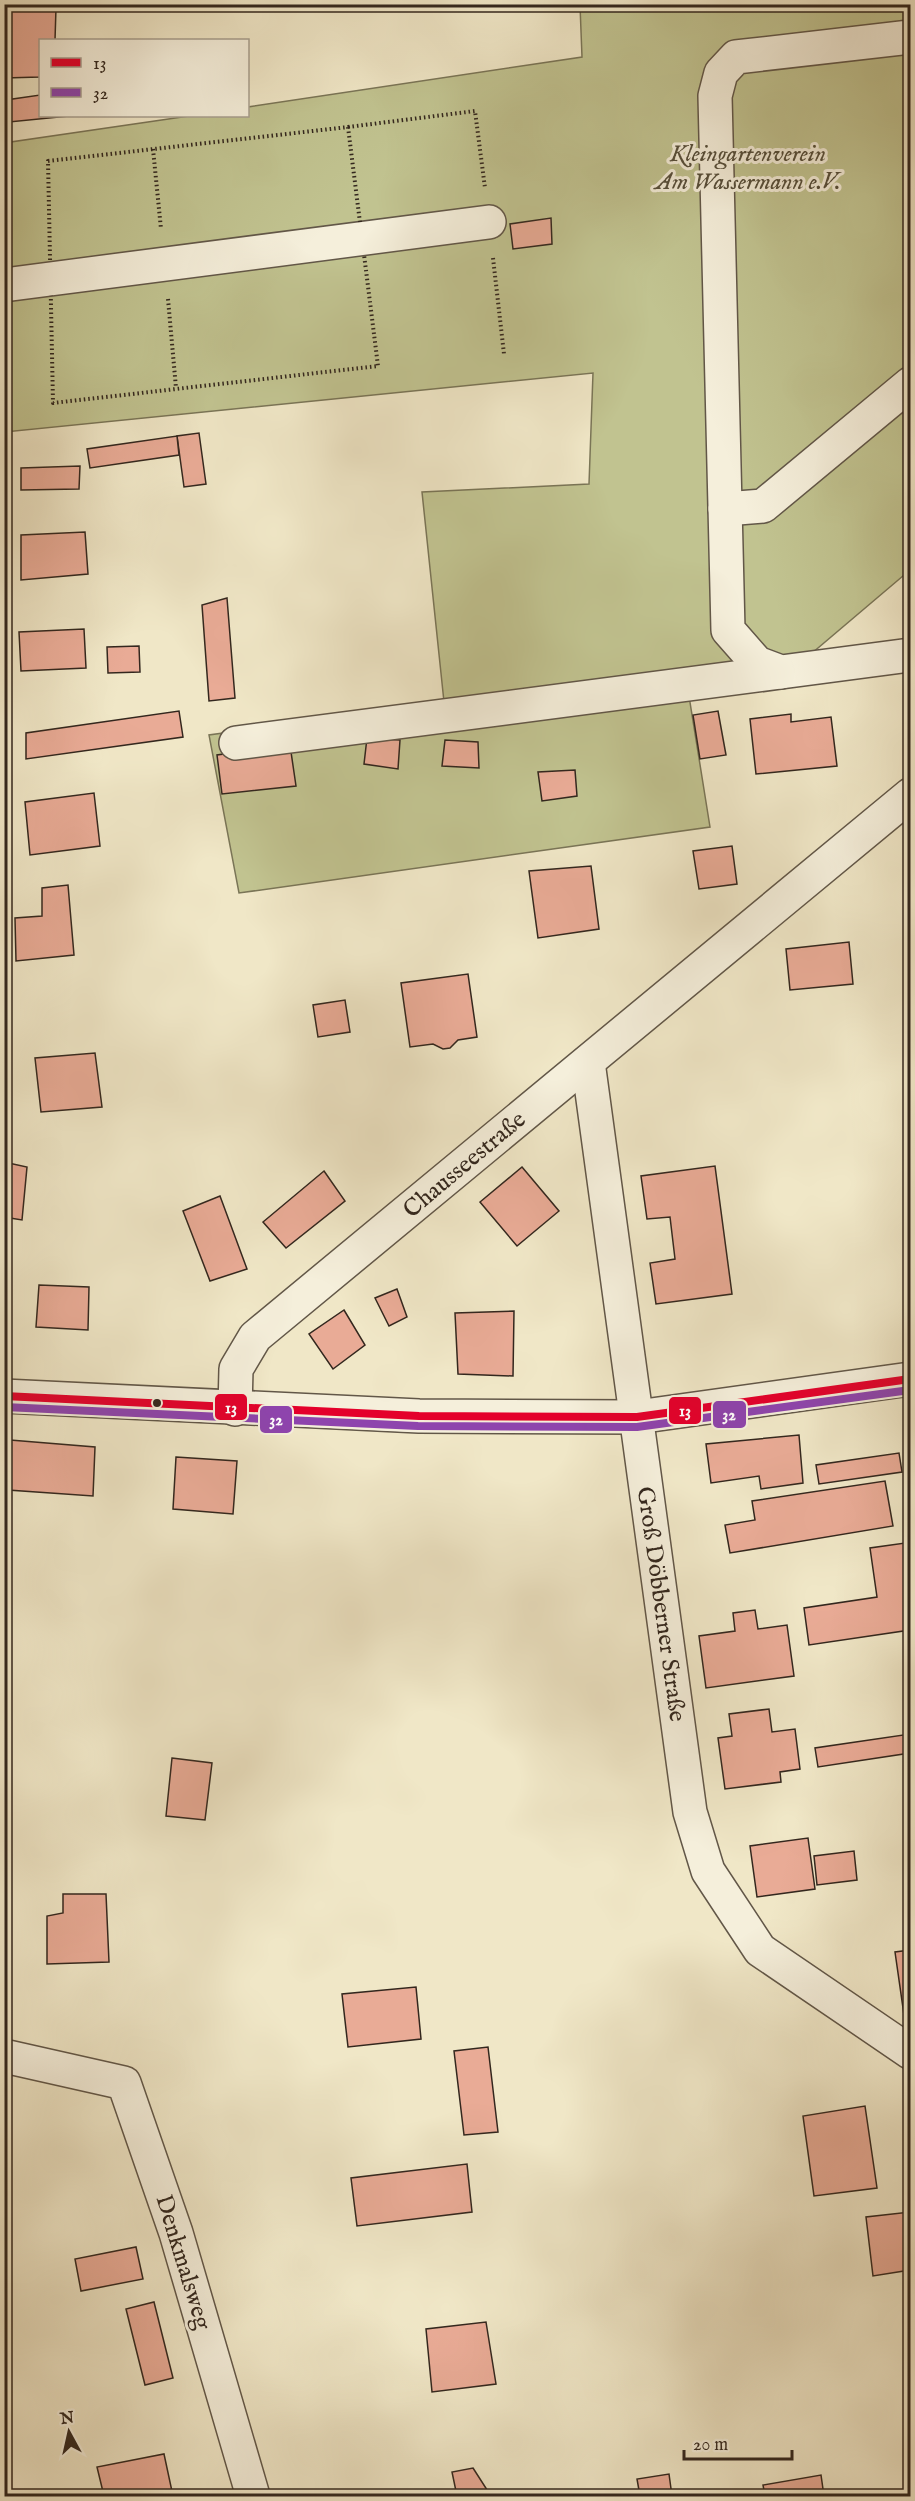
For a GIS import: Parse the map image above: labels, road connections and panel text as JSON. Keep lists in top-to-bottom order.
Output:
{
  "streets": {
    "street": ["Chausseestraße", "Groß Döbberner Straße", "Denkmalsweg"]
  },
  "crossings": [
    ["Chausseestraße", "Groß Döbberner Straße"]
  ],
  "parks": ["Kleingartenverein Am Wassermann e.V."],
  "lines": ["transit line 13", "transit line 32"],
  "legend": ["13", "32"],
  "scale_bar": "20 m",
  "north": "top"
}
